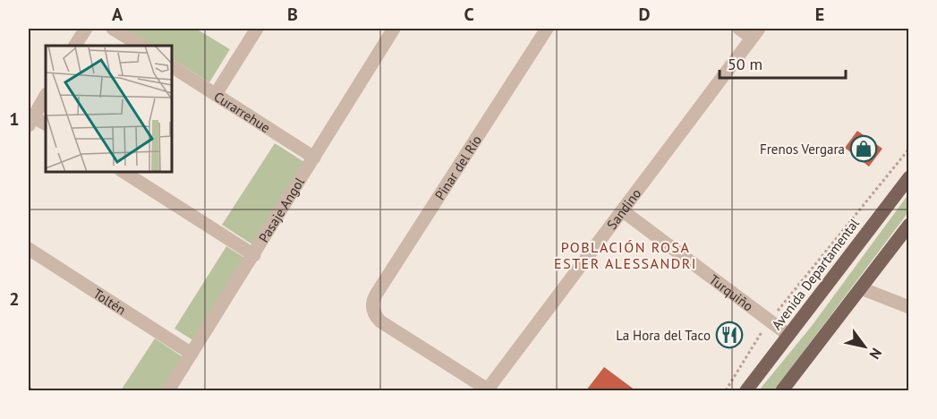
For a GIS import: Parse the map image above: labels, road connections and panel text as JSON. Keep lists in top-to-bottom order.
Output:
{
  "streets": {
    "main road": ["Avenida Departamental"],
    "street": [
      "Curarrehue",
      "Pinar del Río",
      "Sandino",
      "Pasaje Angol",
      "Turquiño",
      "Toltén"
    ]
  },
  "crossings": [
    ["Curarrehue", "Pasaje Angol"],
    ["Pinar del Río", "Sandino"],
    ["Sandino", "Turquiño"],
    ["Pasaje Angol", "Toltén"],
    ["Avenida Departamental", "Turquiño"]
  ],
  "districts": ["POBLACIÓN ROSA ESTER ALESSANDRI"],
  "places": {
    "shop": ["Frenos Vergara"],
    "restaurant": ["La Hora del Taco"]
  },
  "scale_bar": "50 m",
  "north": "bottom right",
  "grid": {
    "columns": [
      "A",
      "B",
      "C",
      "D",
      "E"
    ],
    "rows": ["1", "2"]
  }
}
